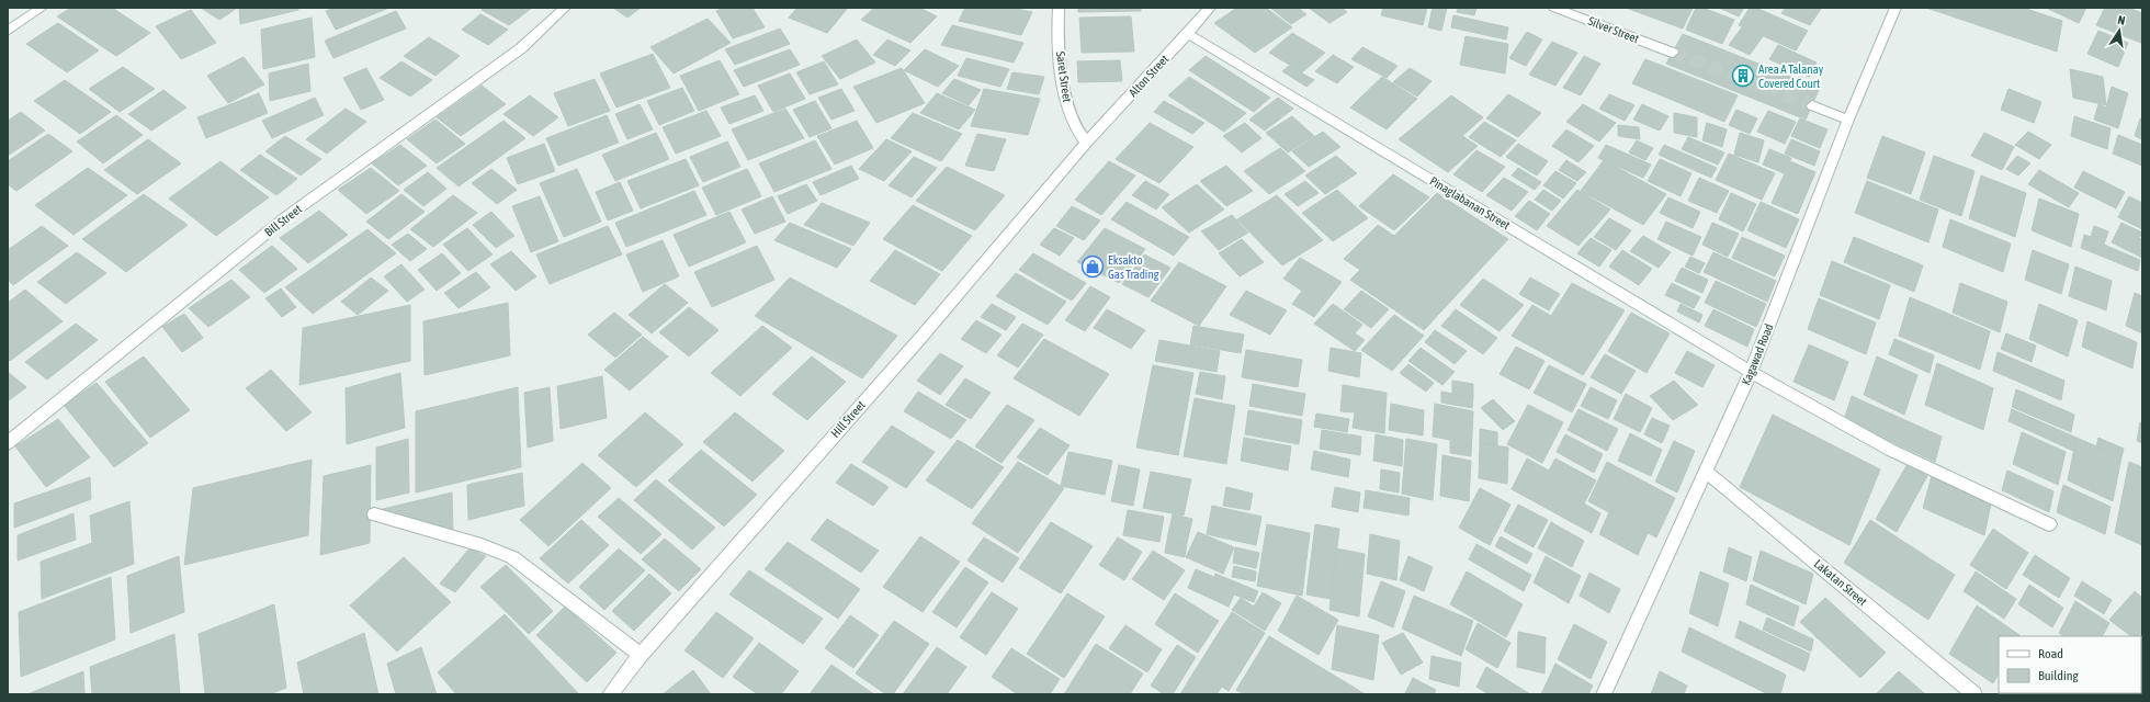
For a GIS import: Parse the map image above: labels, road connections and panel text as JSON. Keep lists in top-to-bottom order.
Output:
{
  "streets": {
    "street": [
      "Silver Street",
      "Alton Street",
      "Saret Street",
      "Pinaglabanan Street",
      "Bill Street",
      "Kagawad Road",
      "Hill Street",
      "Lakatan Street"
    ]
  },
  "crossings": [
    ["Alton Street", "Saret Street"],
    ["Alton Street", "Pinaglabanan Street"],
    ["Alton Street", "Hill Street"],
    ["Saret Street", "Hill Street"],
    ["Pinaglabanan Street", "Kagawad Road"],
    ["Kagawad Road", "Lakatan Street"]
  ],
  "places": {
    "building": ["Area A Talanay Covered Court"],
    "shop": ["Eksakto Gas Trading"]
  },
  "legend": ["Road", "Building"],
  "north": "top"
}
